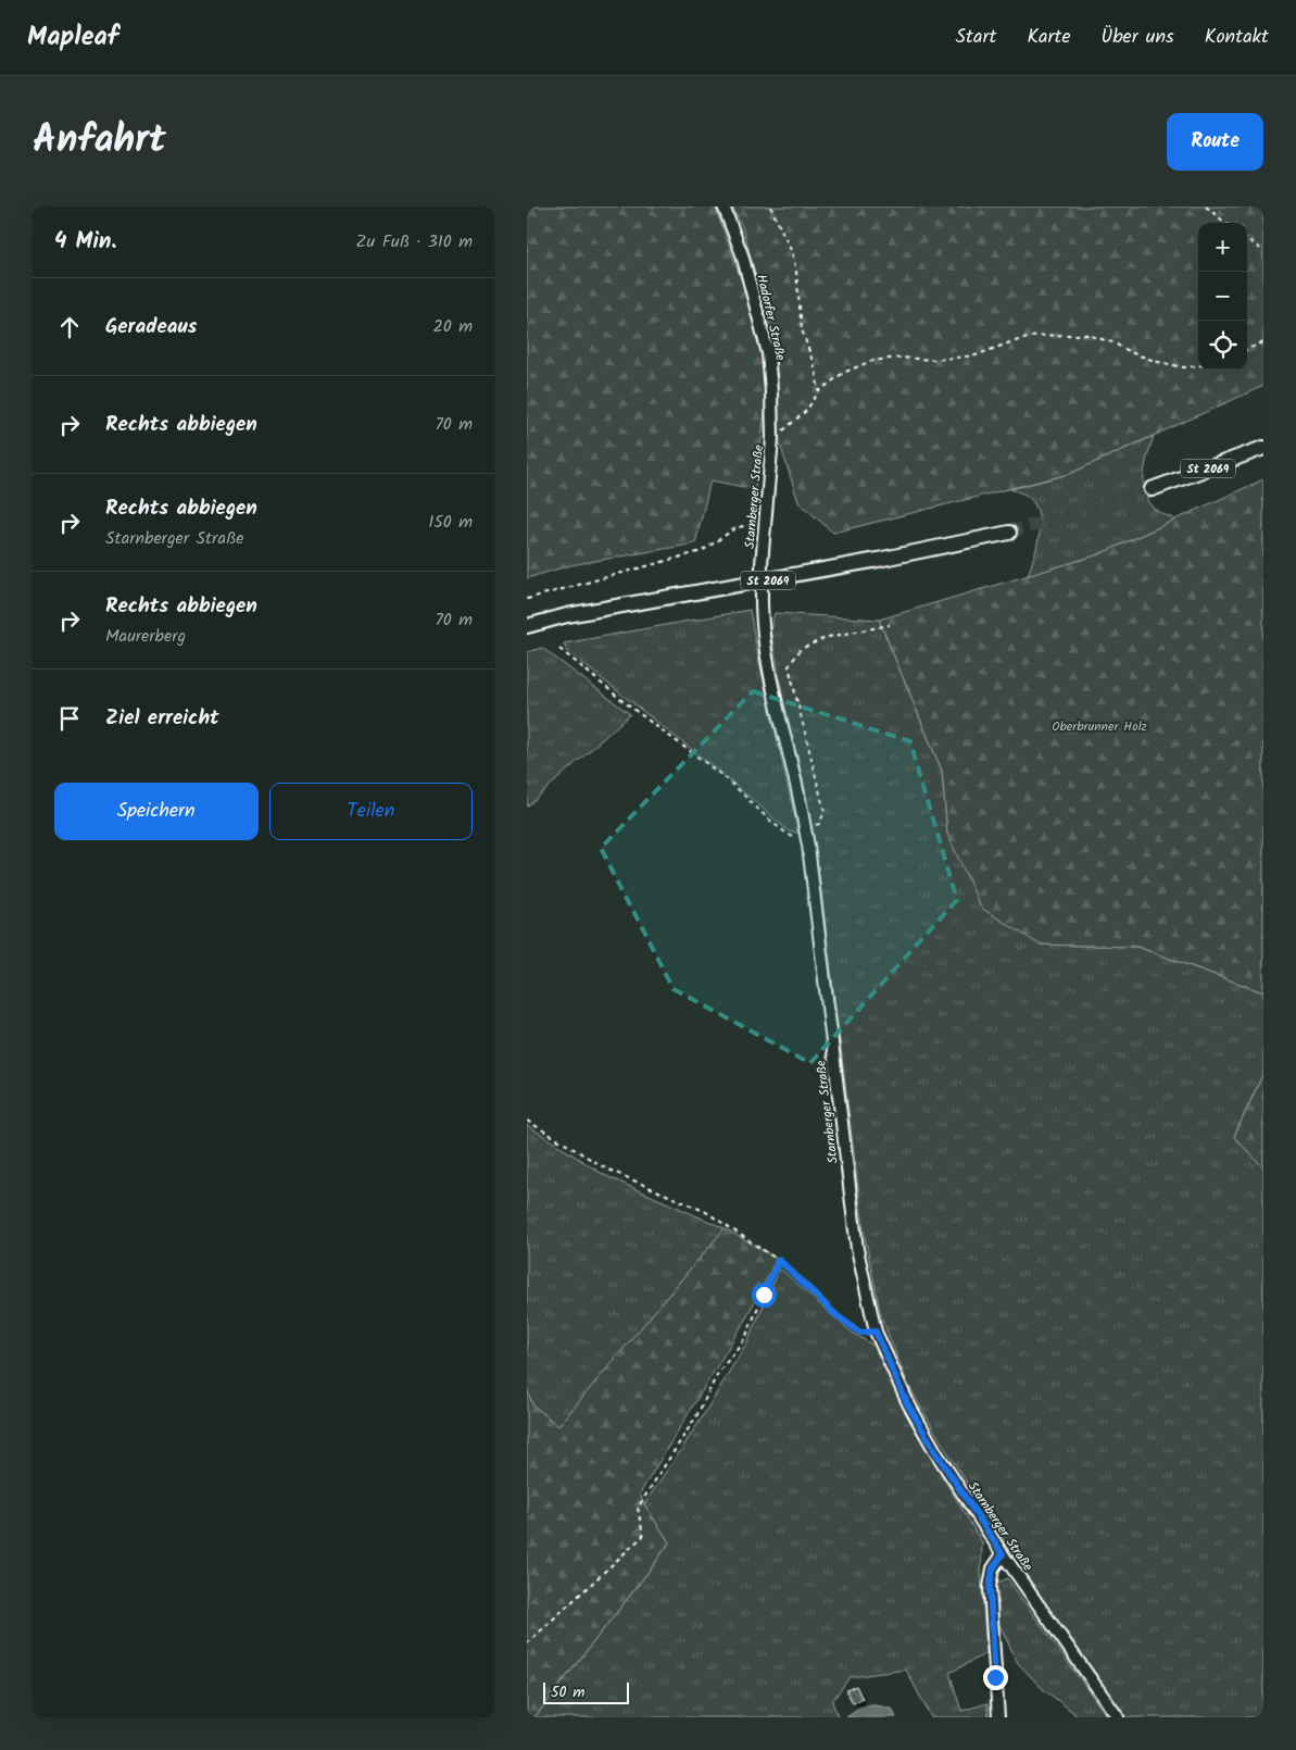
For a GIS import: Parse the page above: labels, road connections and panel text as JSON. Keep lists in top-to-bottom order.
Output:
{
  "streets": {
    "main road": ["St 2069"],
    "street": ["Hadorfer Straße", "Starnberger Straße"]
  },
  "crossings": [
    ["Hadorfer Straße", "Starnberger Straße"]
  ],
  "parks": ["Oberbrunner Holz"],
  "scale_bar": "50 m",
  "page": {
    "header": "Mapleaf",
    "nav": [
      "Start",
      "Karte",
      "Über uns",
      "Kontakt"
    ],
    "title": "Anfahrt",
    "buttons": [
      "Route",
      ["Speichern", "Teilen"]
    ],
    "heading": ["4 Min.", "Zu Fuß · 310 m"],
    "map_buttons": ["+", "−"],
    "list": [
      ["Geradeaus", "20 m"],
      ["Rechts abbiegen", "70 m"],
      ["Rechts abbiegen", "Starnberger Straße", "150 m"],
      ["Rechts abbiegen", "Maurerberg", "70 m"],
      "Ziel erreicht"
    ],
    "scale": "50 m"
  }
}
